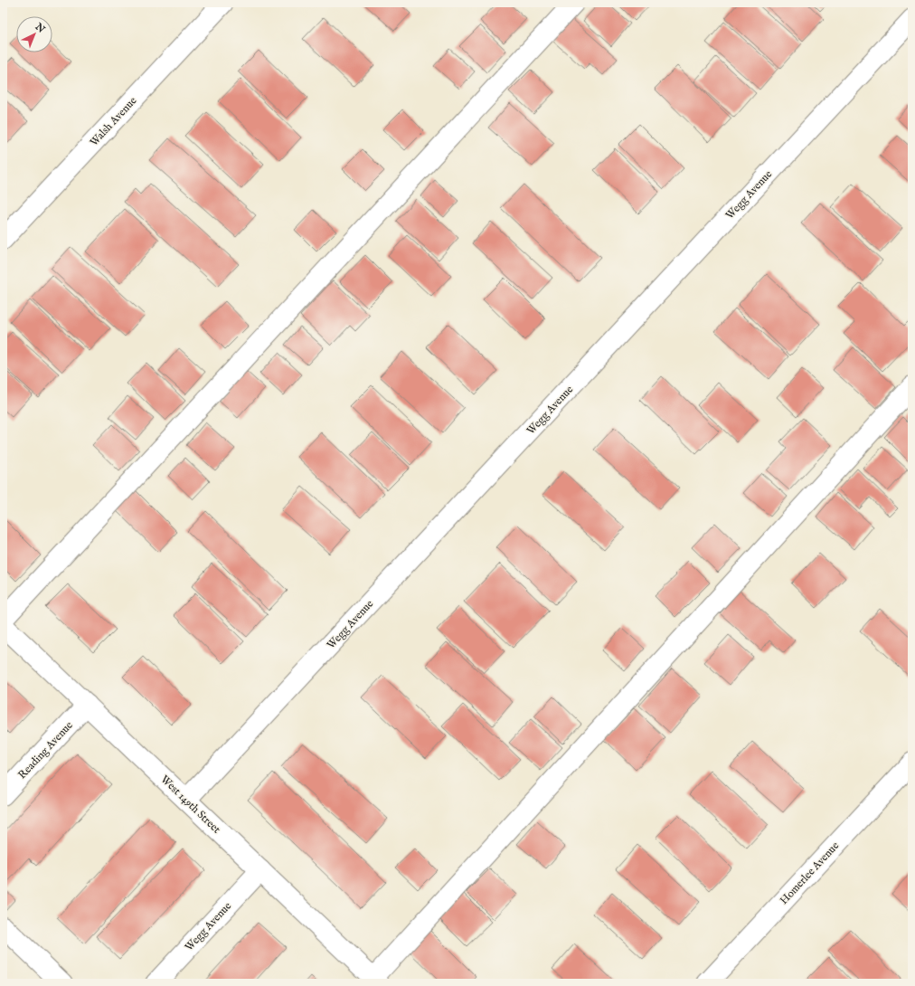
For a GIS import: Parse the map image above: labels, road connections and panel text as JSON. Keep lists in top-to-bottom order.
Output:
{
  "streets": {
    "street": [
      "Walsh Avenue",
      "Wegg Avenue",
      "Reading Avenue",
      "West 149th Street",
      "Homerlee Avenue"
    ]
  },
  "crossings": [
    ["Wegg Avenue", "West 149th Street"],
    ["Reading Avenue", "West 149th Street"]
  ],
  "north": "top right"
}
